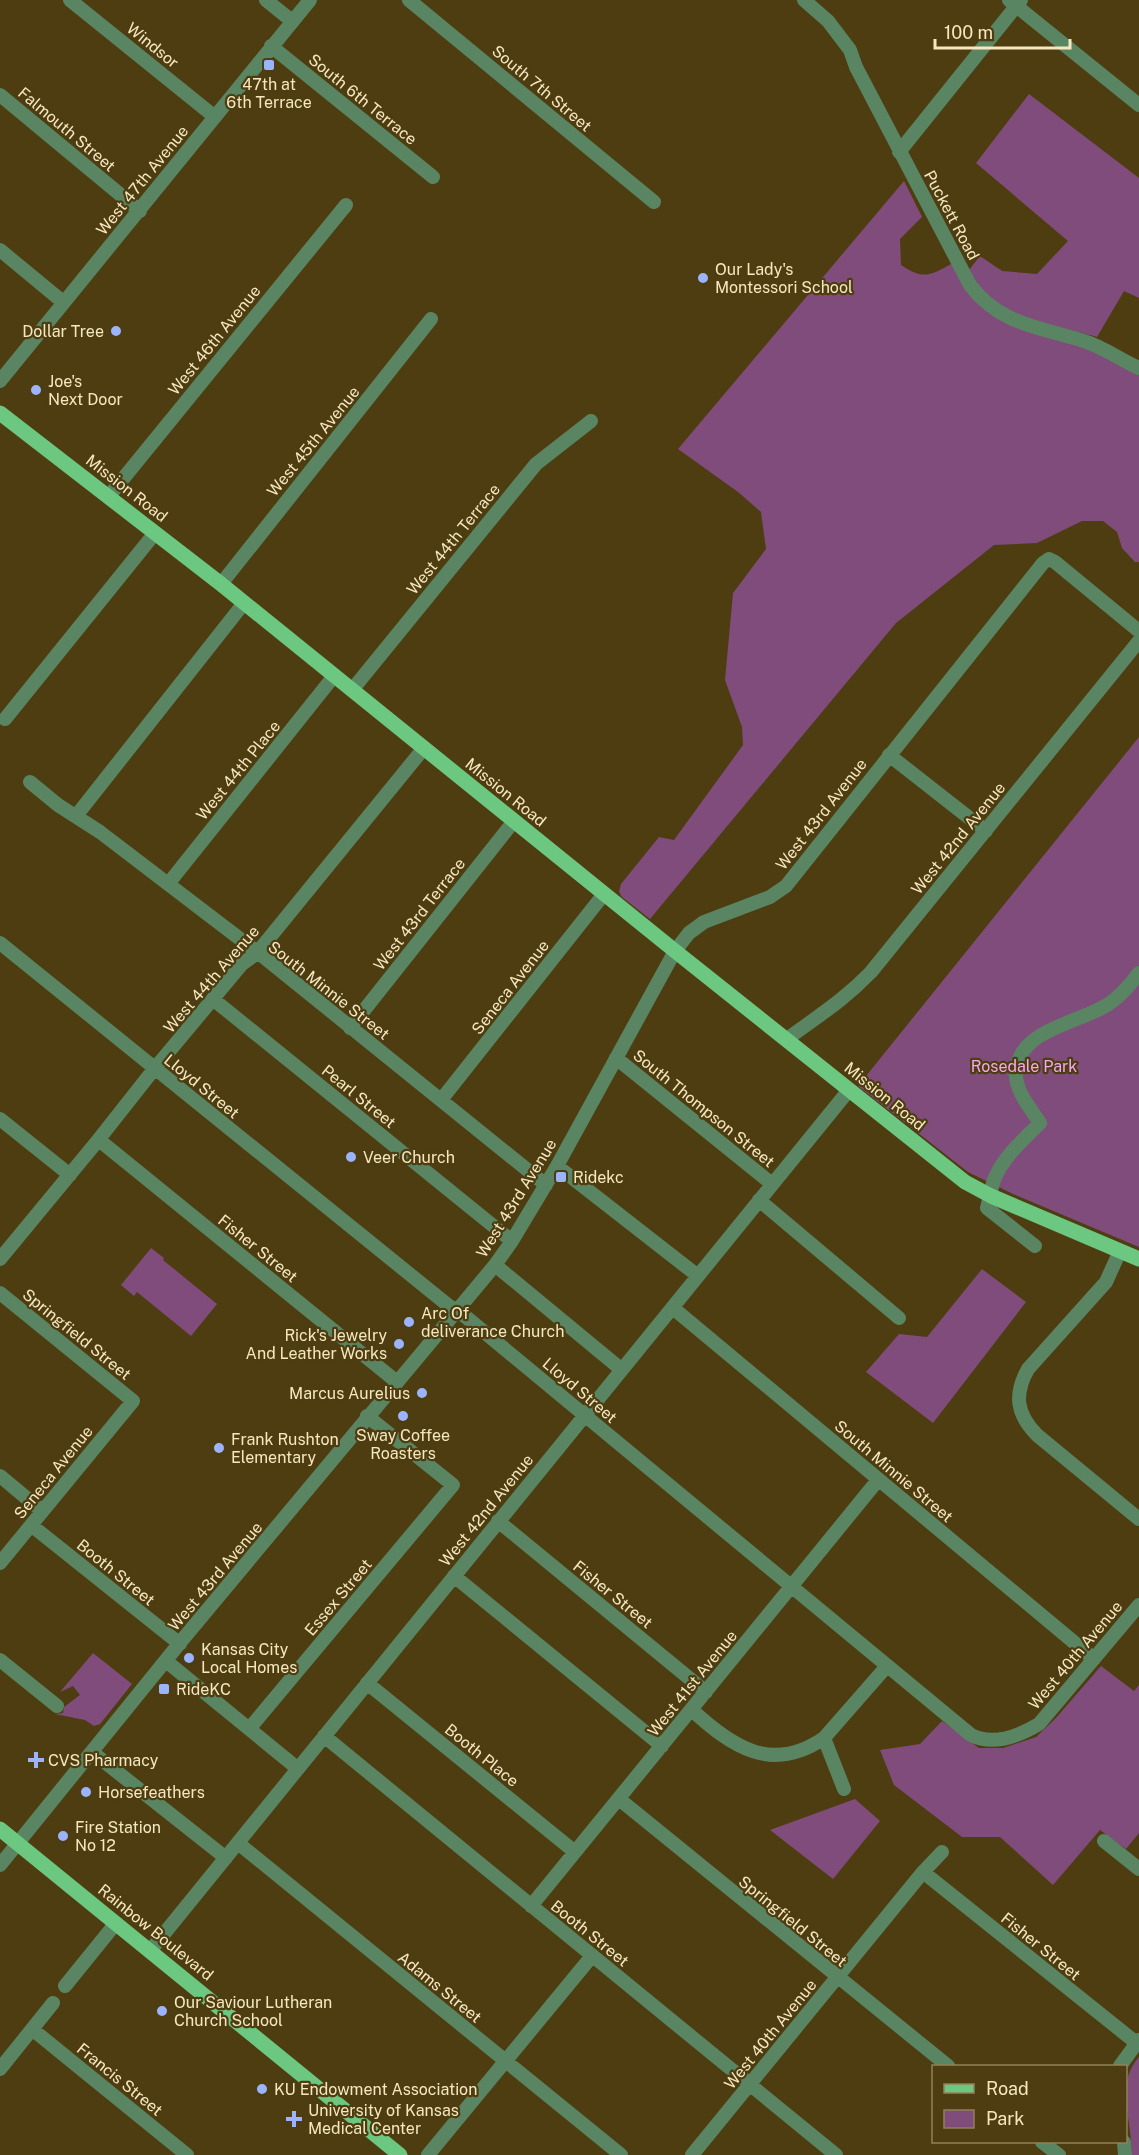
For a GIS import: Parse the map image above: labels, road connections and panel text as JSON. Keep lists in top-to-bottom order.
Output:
{
  "streets": {
    "main road": ["Mission Road", "Rainbow Boulevard"],
    "street": [
      "Windsor",
      "South 7th Street",
      "South 6th Terrace",
      "Falmouth Street",
      "West 47th Avenue",
      "Puckett Road",
      "West 46th Avenue",
      "West 45th Avenue",
      "West 44th Terrace",
      "West 44th Place",
      "West 43rd Avenue",
      "West 42nd Avenue",
      "West 43rd Terrace",
      "West 44th Avenue",
      "Seneca Avenue",
      "South Minnie Street",
      "Lloyd Street",
      "Pearl Street",
      "South Thompson Street",
      "Fisher Street",
      "Springfield Street",
      "Booth Street",
      "Essex Street",
      "West 40th Avenue",
      "West 41st Avenue",
      "Booth Place",
      "Adams Street",
      "Francis Street"
    ]
  },
  "crossings": [
    ["Windsor", "West 47th Avenue"],
    ["South 6th Terrace", "West 47th Avenue"],
    ["Falmouth Street", "West 47th Avenue"],
    ["West 46th Avenue", "Mission Road"],
    ["West 45th Avenue", "Mission Road"],
    ["Mission Road", "West 44th Terrace"],
    ["Mission Road", "West 44th Place"],
    ["Mission Road", "West 43rd Avenue"],
    ["Mission Road", "West 42nd Avenue"],
    ["Mission Road", "West 43rd Terrace"],
    ["Mission Road", "West 44th Avenue"],
    ["Mission Road", "Seneca Avenue"],
    ["West 44th Place", "South Minnie Street"],
    ["West 43rd Avenue", "South Minnie Street"],
    ["West 43rd Avenue", "Lloyd Street"],
    ["West 43rd Avenue", "Pearl Street"],
    ["West 43rd Avenue", "South Thompson Street"],
    ["West 43rd Avenue", "Fisher Street"],
    ["West 43rd Avenue", "Booth Street"],
    ["West 43rd Avenue", "Essex Street"],
    ["West 43rd Avenue", "Rainbow Boulevard"],
    ["West 42nd Avenue", "South Minnie Street"],
    ["West 42nd Avenue", "Lloyd Street"],
    ["West 42nd Avenue", "South Thompson Street"],
    ["West 42nd Avenue", "Fisher Street"],
    ["West 42nd Avenue", "Booth Street"],
    ["West 42nd Avenue", "Booth Place"],
    ["West 42nd Avenue", "Rainbow Boulevard"],
    ["West 42nd Avenue", "Adams Street"],
    ["West 43rd Terrace", "South Minnie Street"],
    ["West 44th Avenue", "South Minnie Street"],
    ["West 44th Avenue", "Lloyd Street"],
    ["West 44th Avenue", "Pearl Street"],
    ["West 44th Avenue", "Fisher Street"],
    ["Seneca Avenue", "South Minnie Street"],
    ["Seneca Avenue", "Springfield Street"],
    ["Seneca Avenue", "Booth Street"],
    ["South Minnie Street", "West 40th Avenue"],
    ["South Minnie Street", "West 41st Avenue"],
    ["Lloyd Street", "West 40th Avenue"],
    ["Lloyd Street", "West 41st Avenue"],
    ["Fisher Street", "West 40th Avenue"],
    ["Fisher Street", "West 41st Avenue"],
    ["Springfield Street", "West 40th Avenue"],
    ["Springfield Street", "West 41st Avenue"],
    ["Booth Street", "West 40th Avenue"],
    ["Booth Street", "West 41st Avenue"],
    ["West 41st Avenue", "Booth Place"]
  ],
  "parks": ["Rosedale Park"],
  "places": {
    "transit": ["47th at 6th Terrace", "Ridekc", "RideKC"],
    "other": [
      "Our Lady's Montessori School",
      "Dollar Tree",
      "Joe's Next Door",
      "Veer Church",
      "Arc Of deliverance Church",
      "Rick's Jewelry And Leather Works",
      "Marcus Aurelius",
      "Sway Coffee Roasters",
      "Frank Rushton Elementary",
      "Kansas City Local Homes",
      "Horsefeathers",
      "Fire Station No 12",
      "Our Saviour Lutheran Church School",
      "KU Endowment Association"
    ],
    "health": ["CVS Pharmacy", "University of Kansas Medical Center"]
  },
  "legend": ["Road", "Park"],
  "scale_bar": "100 m"
}
